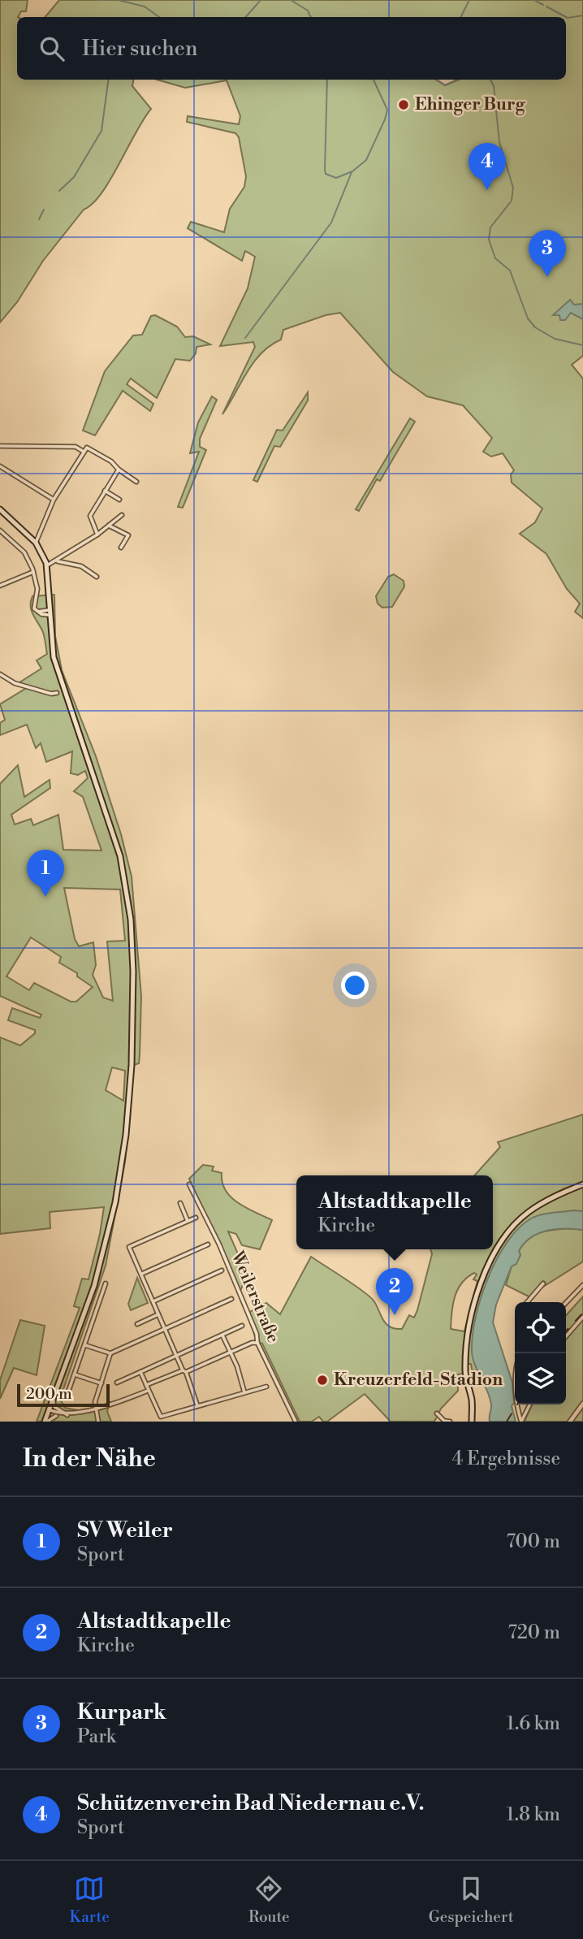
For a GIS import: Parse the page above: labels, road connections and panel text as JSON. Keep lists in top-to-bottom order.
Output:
{
  "streets": {
    "street": ["Weilerstraße"]
  },
  "places": ["Ehinger Burg", "Kreuzerfeld-Stadion"],
  "scale_bar": "200 m",
  "page": {
    "search": "Hier suchen",
    "pins": [
      "4",
      "3",
      "1",
      "2"
    ],
    "popup": ["Altstadtkapelle", "Kirche"],
    "scale": "200 m",
    "heading": ["In der Nähe", "4 Ergebnisse"],
    "list": [
      {
        "mark": "1",
        "name": "SV Weiler",
        "note": "Sport",
        "value": "700 m"
      },
      {
        "mark": "2",
        "name": "Altstadtkapelle",
        "note": "Kirche",
        "value": "720 m"
      },
      {
        "mark": "3",
        "name": "Kurpark",
        "note": "Park",
        "value": "1.6 km"
      },
      {
        "mark": "4",
        "name": "Schützenverein Bad Niedernau e.V.",
        "note": "Sport",
        "value": "1.8 km"
      }
    ],
    "nav": ["Karte", "Route", "Gespeichert"]
  }
}
